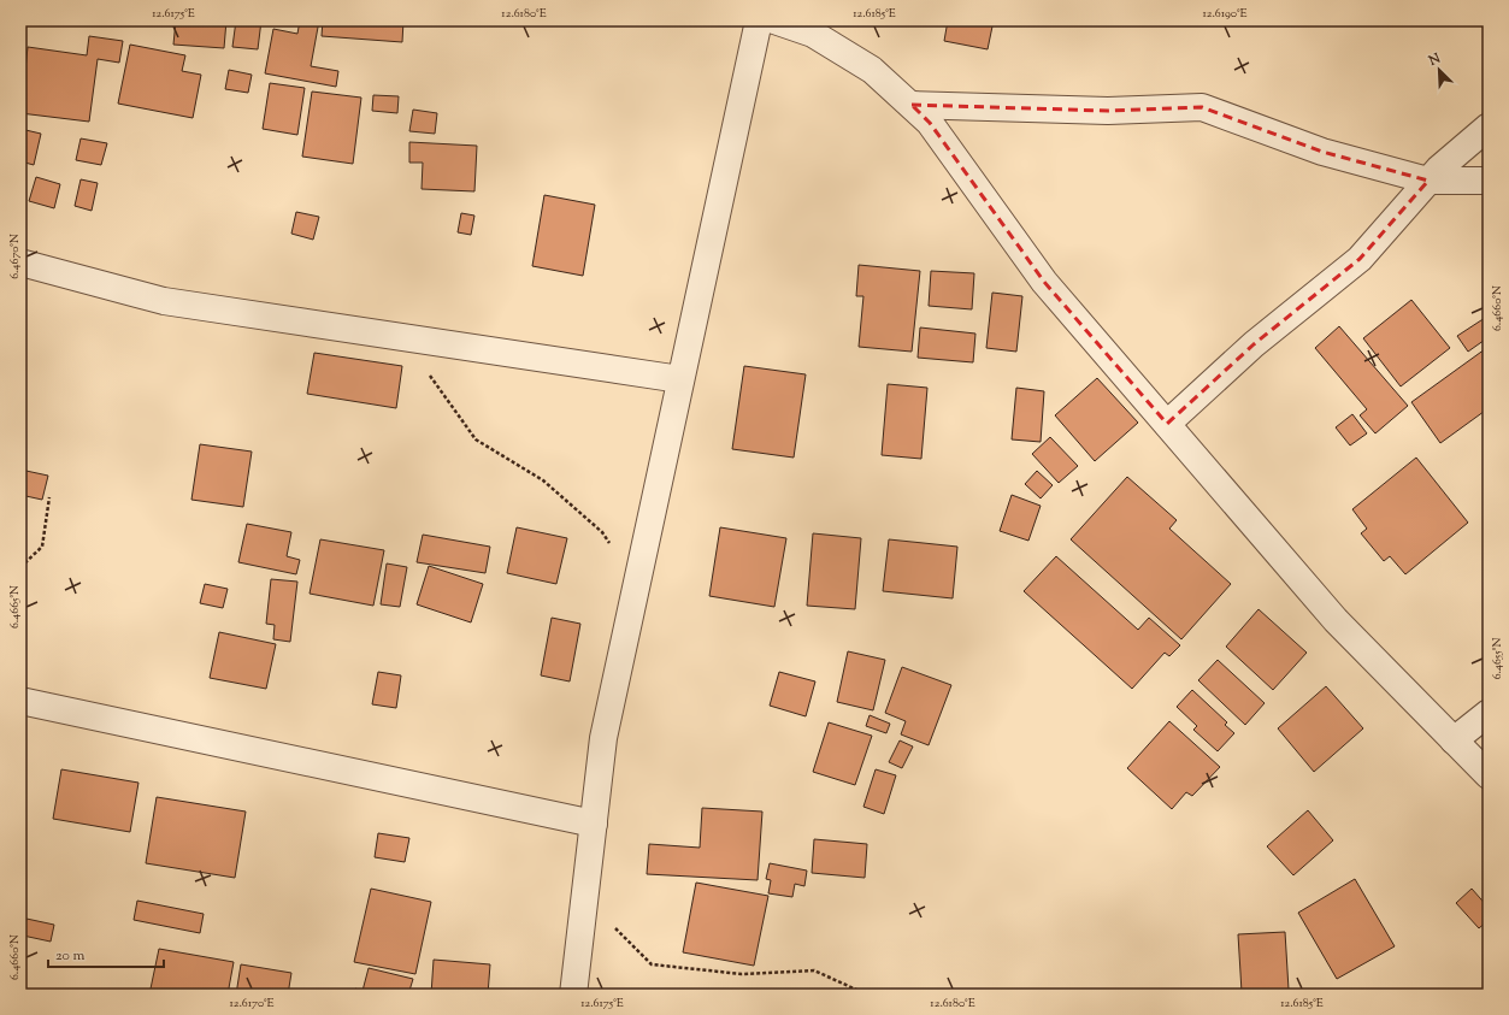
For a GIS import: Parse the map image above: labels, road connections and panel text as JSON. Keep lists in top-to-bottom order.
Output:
{
  "scale_bar": "20 m",
  "north": "top left",
  "coordinates": [
    "12.6175°E",
    "12.6180°E",
    "12.6185°E",
    "12.6190°E",
    "6.4670°N",
    "6.4660°N",
    "6.4665°N",
    "6.4655°N",
    "12.6170°E"
  ]
}
